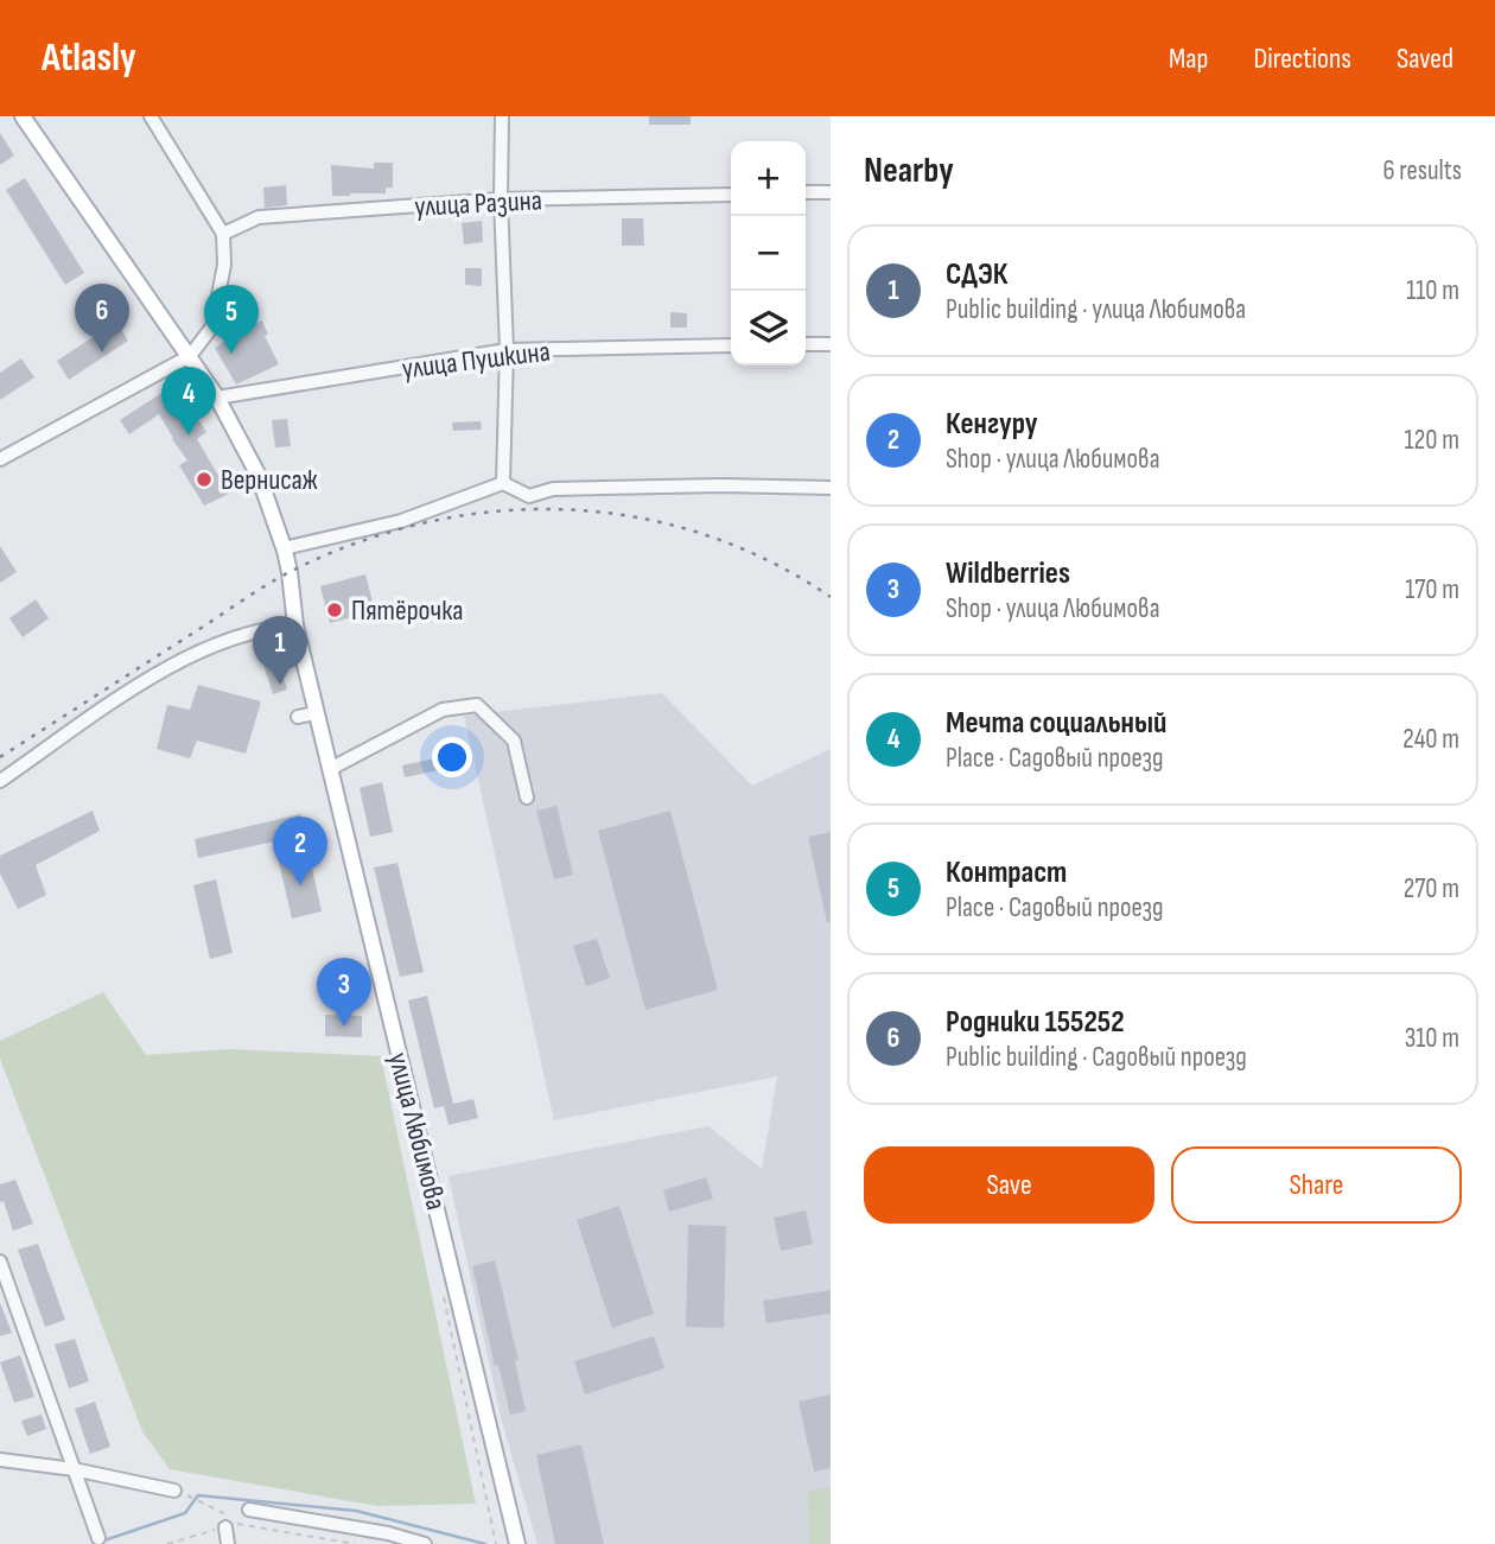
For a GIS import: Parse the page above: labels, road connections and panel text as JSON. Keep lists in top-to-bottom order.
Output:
{
  "streets": {
    "main road": ["улица Любимова"],
    "street": ["улица Разина", "улица Пушкина"]
  },
  "crossings": [
    ["улица Пушкина", "улица Любимова"]
  ],
  "places": ["Вернисаж", "Пятёрочка"],
  "page": {
    "header": "Atlasly",
    "nav": ["Map", "Directions", "Saved"],
    "heading": ["Nearby", "6 results"],
    "map_buttons": ["+", "−"],
    "list": [
      {
        "mark": "1",
        "name": "СДЭК",
        "note": "Public building · улица Любимова",
        "value": "110 m"
      },
      {
        "mark": "2",
        "name": "Кенгуру",
        "note": "Shop · улица Любимова",
        "value": "120 m"
      },
      {
        "mark": "3",
        "name": "Wildberries",
        "note": "Shop · улица Любимова",
        "value": "170 m"
      },
      {
        "mark": "4",
        "name": "Мечта социальный",
        "note": "Place · Садовый проезд",
        "value": "240 m"
      },
      {
        "mark": "5",
        "name": "Контраст",
        "note": "Place · Садовый проезд",
        "value": "270 m"
      },
      {
        "mark": "6",
        "name": "Родники 155252",
        "note": "Public building · Садовый проезд",
        "value": "310 m"
      }
    ],
    "pins": [
      "6",
      "5",
      "4",
      "1",
      "2",
      "3"
    ],
    "buttons": ["Save", "Share"]
  }
}
